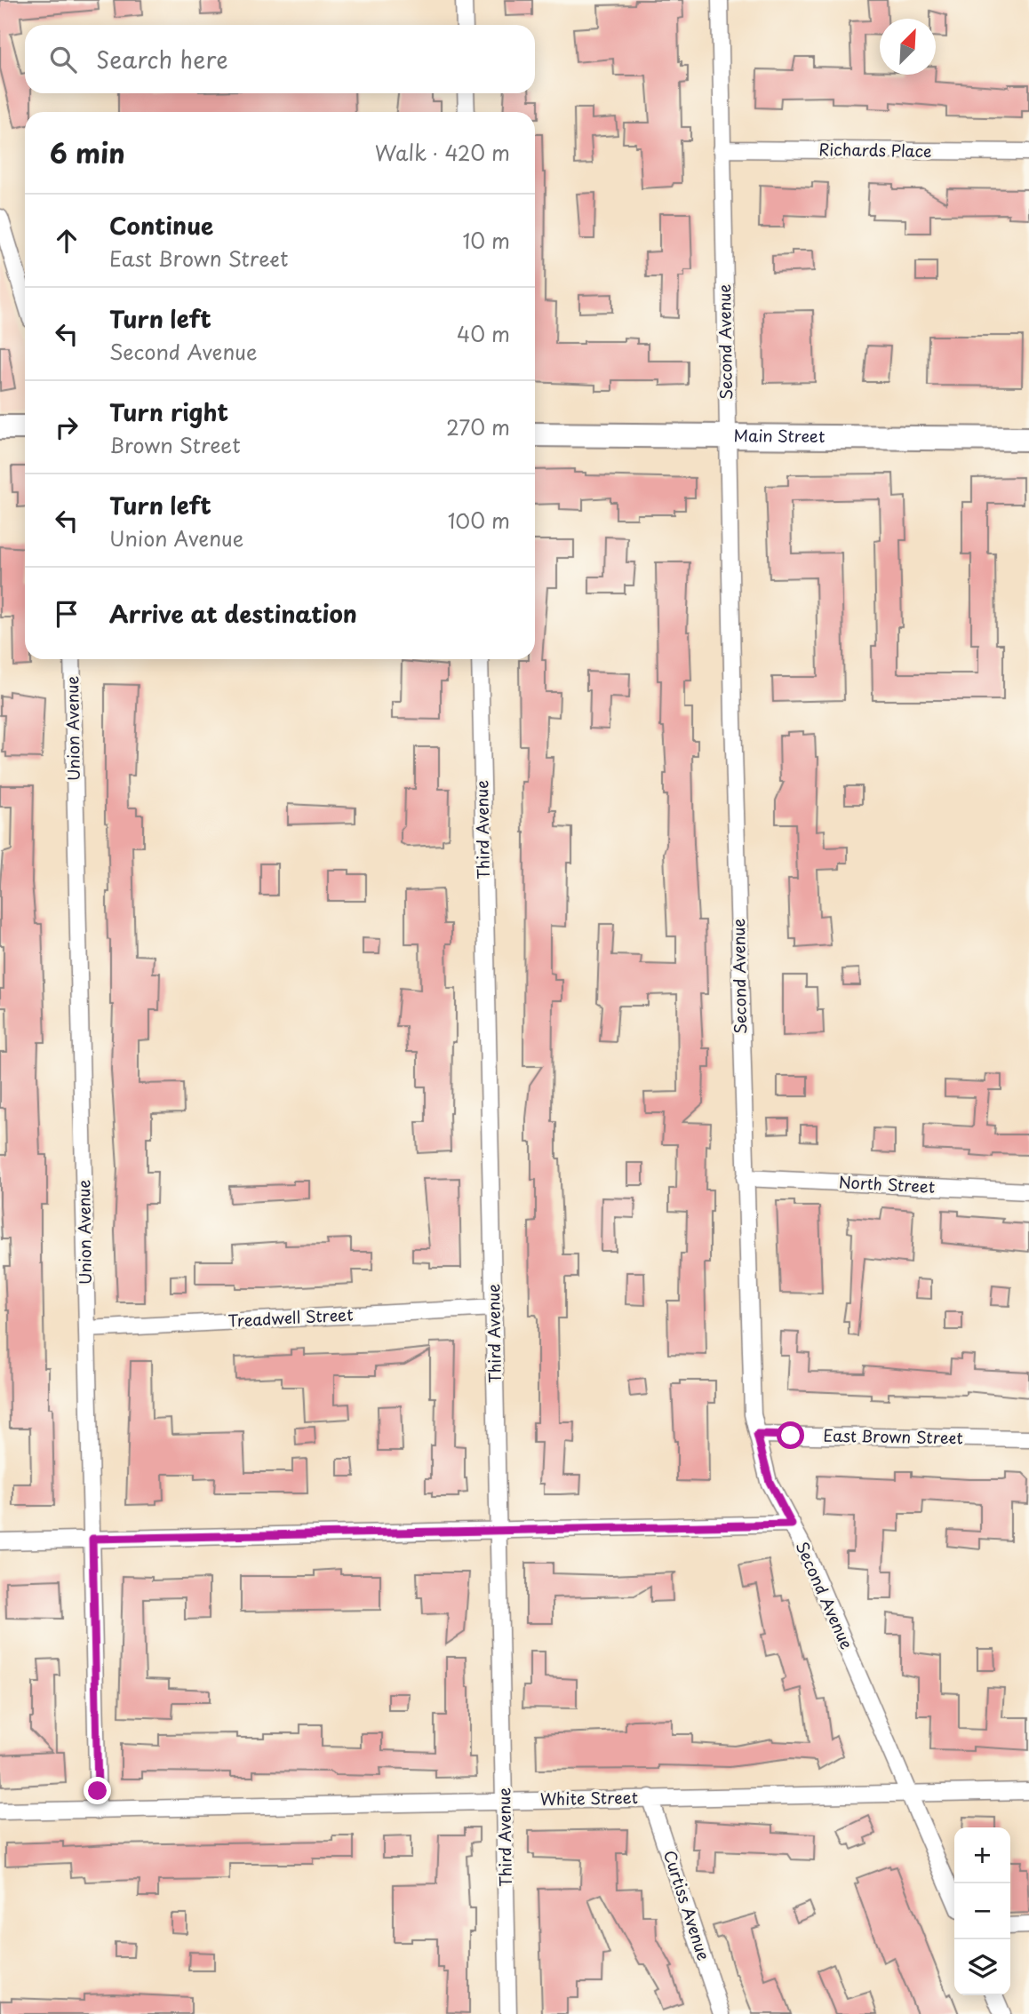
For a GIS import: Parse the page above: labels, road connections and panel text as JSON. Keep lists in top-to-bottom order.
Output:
{
  "streets": {
    "street": [
      "Richards Place",
      "Second Avenue",
      "Main Street",
      "Union Avenue",
      "Third Avenue",
      "North Street",
      "Treadwell Street",
      "East Brown Street",
      "White Street",
      "Curtiss Avenue"
    ]
  },
  "crossings": [
    ["Richards Place", "Second Avenue"],
    ["Second Avenue", "Main Street"],
    ["Second Avenue", "North Street"],
    ["Second Avenue", "East Brown Street"],
    ["Second Avenue", "White Street"],
    ["Union Avenue", "Treadwell Street"],
    ["Union Avenue", "White Street"],
    ["Third Avenue", "Treadwell Street"],
    ["Third Avenue", "White Street"],
    ["White Street", "Curtiss Avenue"]
  ],
  "north": "top right",
  "page": {
    "search": "Search here",
    "heading": ["6 min", "Walk · 420 m"],
    "list": [
      ["Continue", "East Brown Street", "10 m"],
      ["Turn left", "Second Avenue", "40 m"],
      ["Turn right", "Brown Street", "270 m"],
      ["Turn left", "Union Avenue", "100 m"],
      "Arrive at destination"
    ],
    "map_buttons": ["+", "−"]
  }
}
